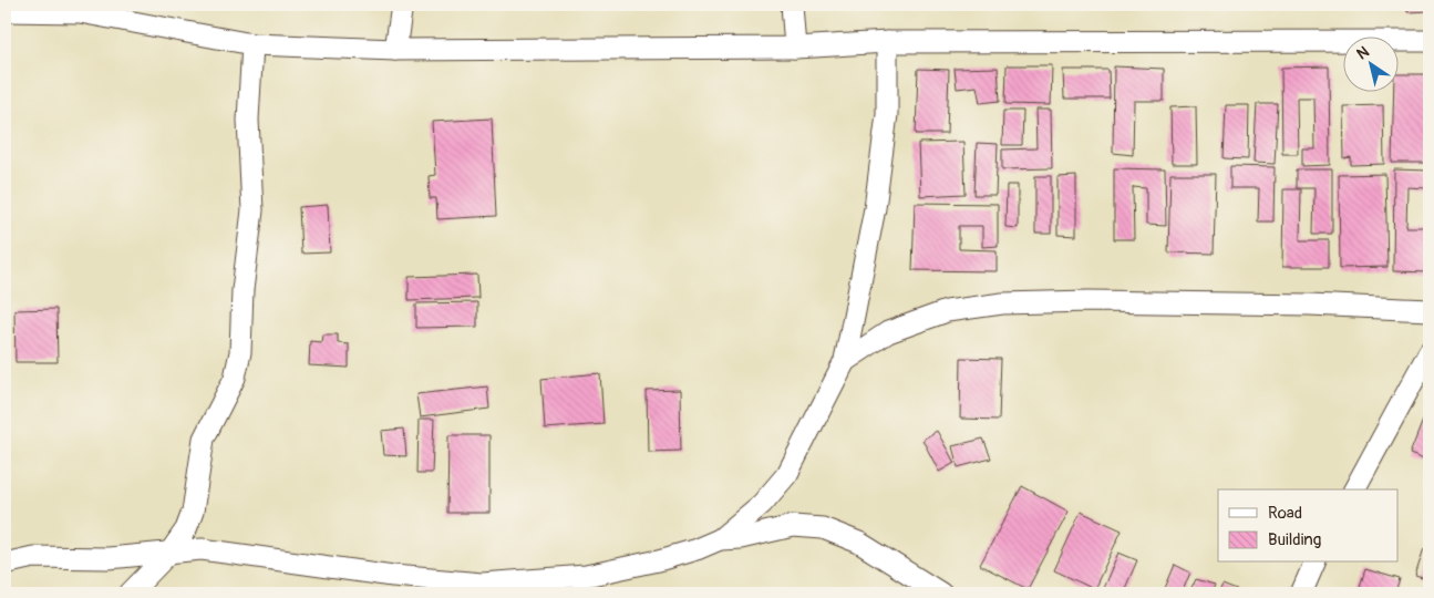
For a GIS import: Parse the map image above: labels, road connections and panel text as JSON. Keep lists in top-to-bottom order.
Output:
{
  "legend": ["Road", "Building"],
  "north": "top left"
}
